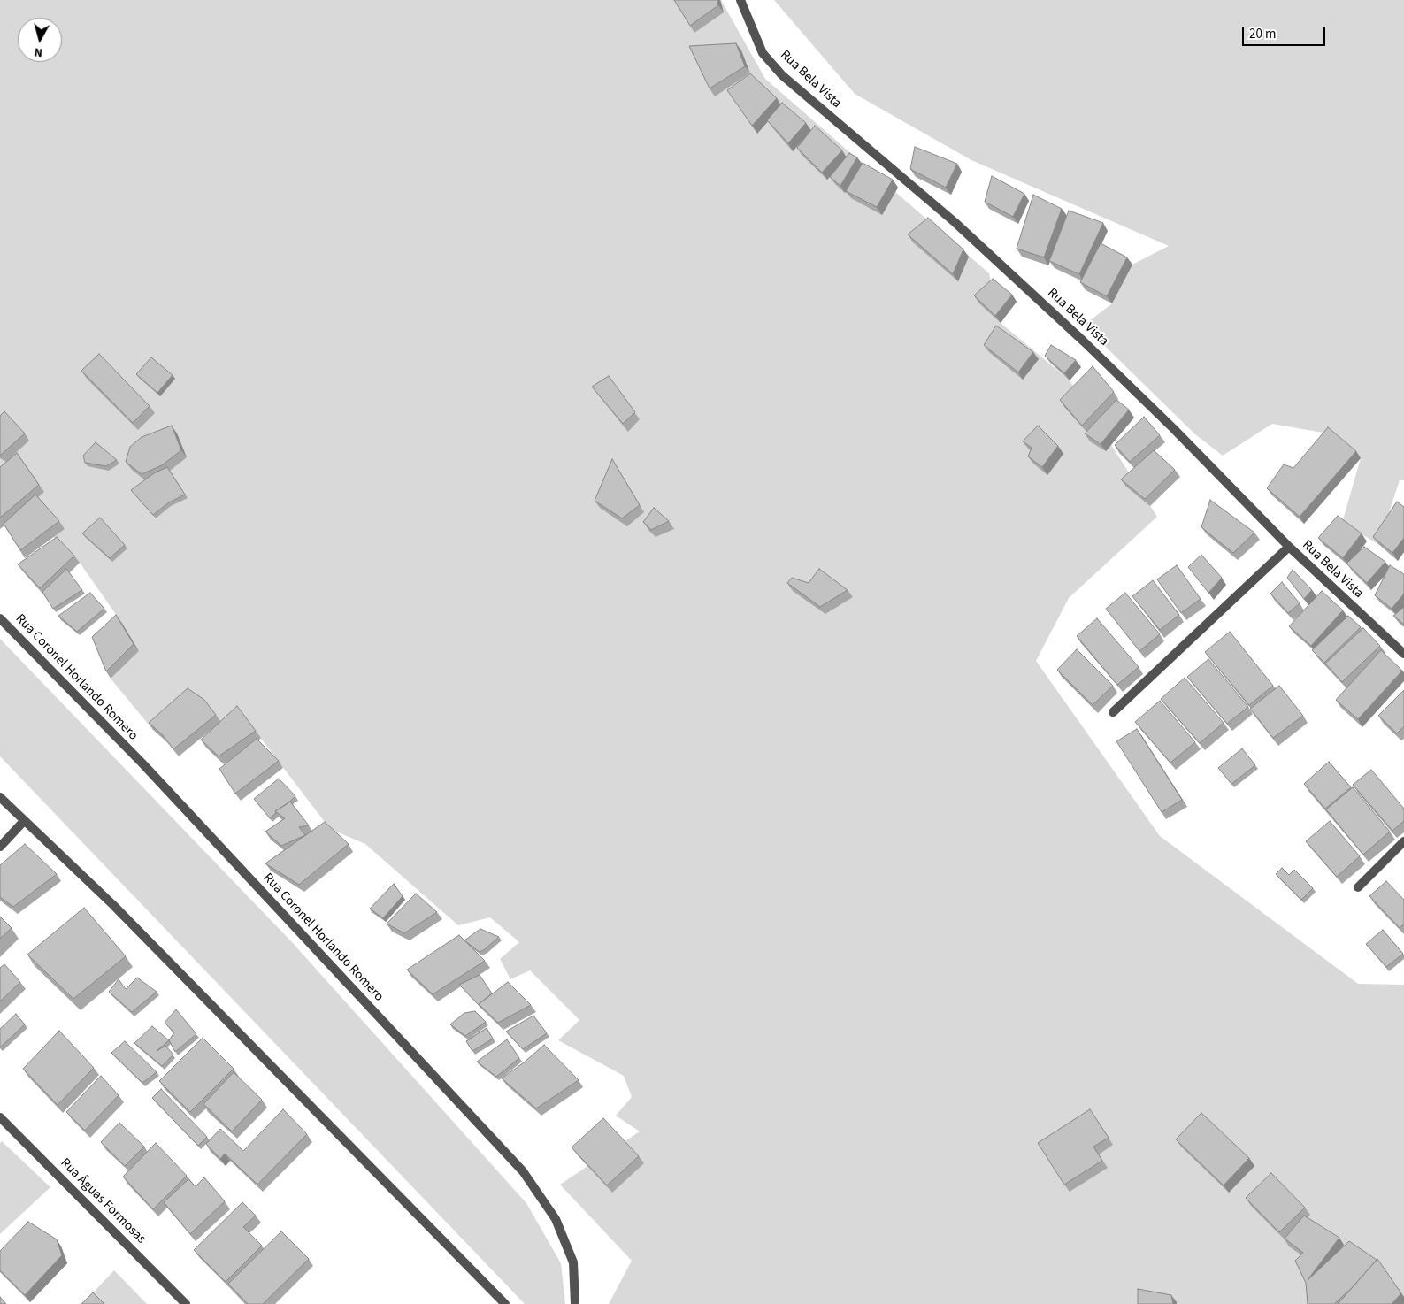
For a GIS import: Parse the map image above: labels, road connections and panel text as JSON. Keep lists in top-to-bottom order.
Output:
{
  "streets": {
    "street": ["Rua Bela Vista", "Rua Coronel Horlando Romero", "Rua Águas Formosas"]
  },
  "scale_bar": "20 m",
  "north": "bottom"
}
